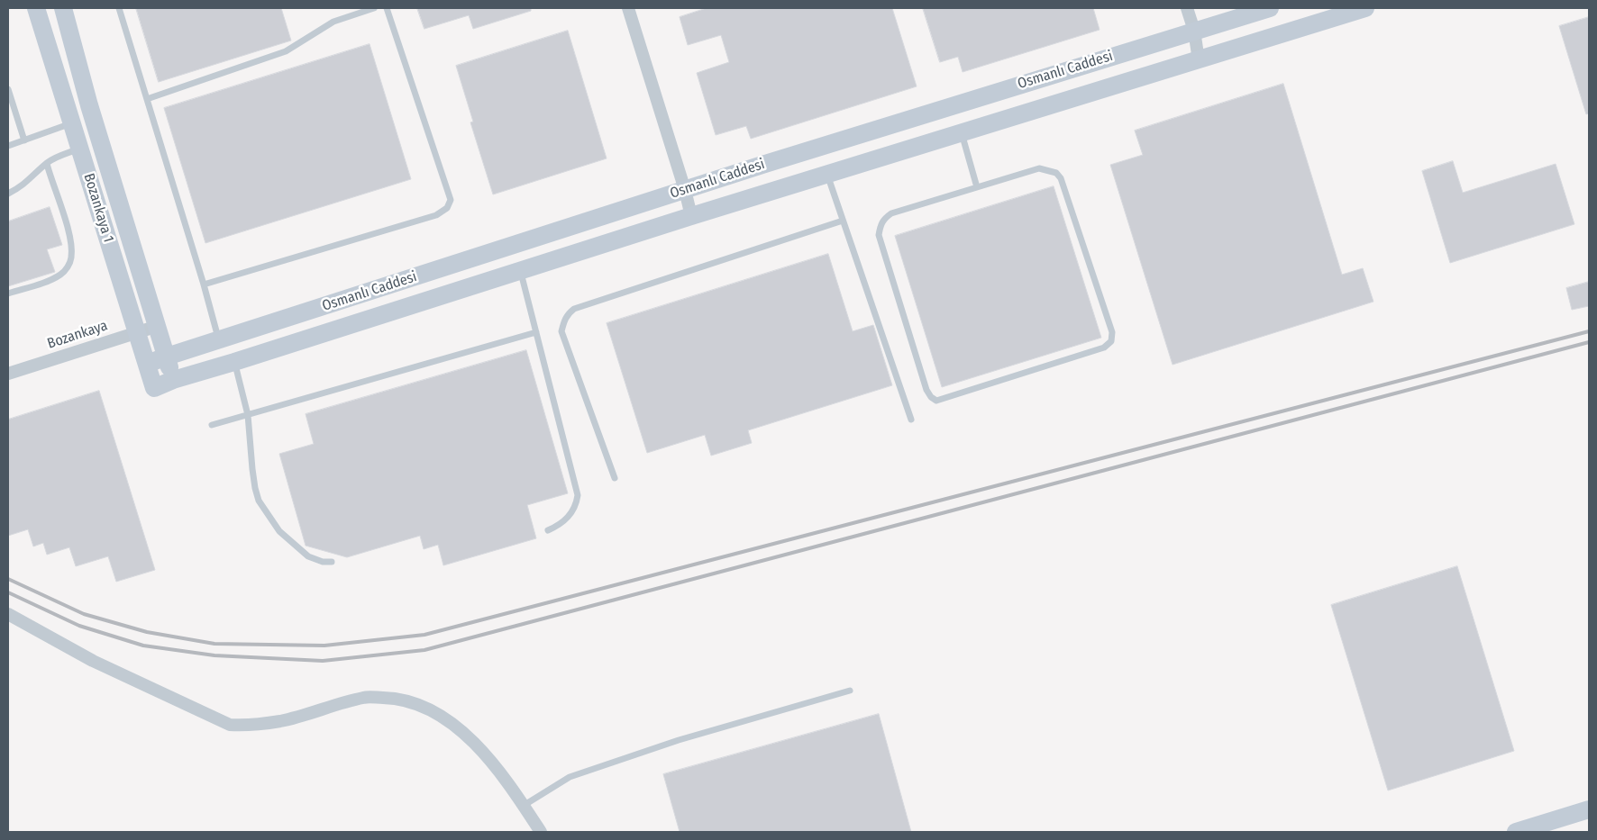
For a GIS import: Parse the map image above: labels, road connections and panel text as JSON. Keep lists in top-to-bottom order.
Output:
{
  "streets": {
    "street": ["Osmanlı Caddesi", "Bozankaya 1", "Bozankaya"]
  },
  "crossings": [
    ["Osmanlı Caddesi", "Bozankaya 1"],
    ["Bozankaya 1", "Bozankaya"]
  ]
}
